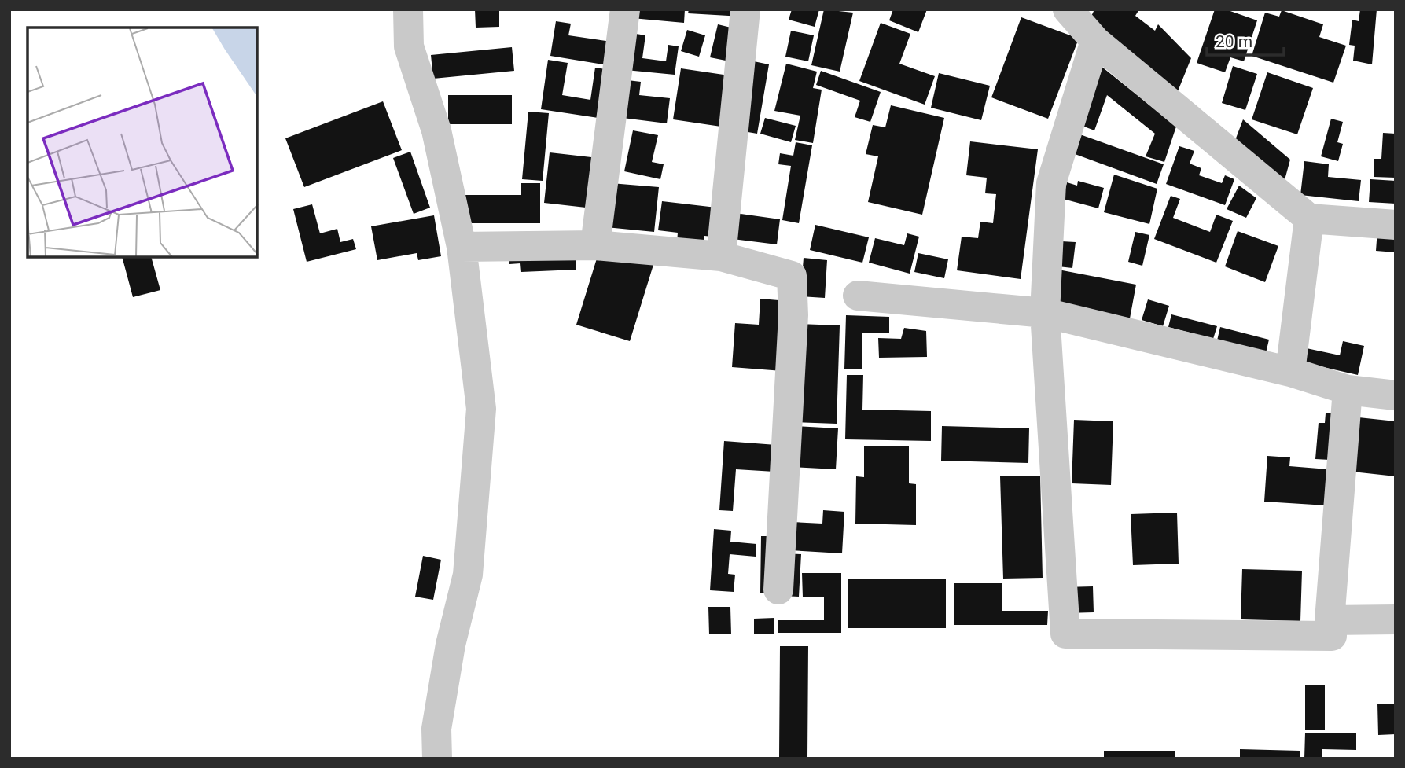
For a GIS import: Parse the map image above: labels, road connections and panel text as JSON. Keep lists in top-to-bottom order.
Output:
{
  "scale_bar": "20 m"
}
